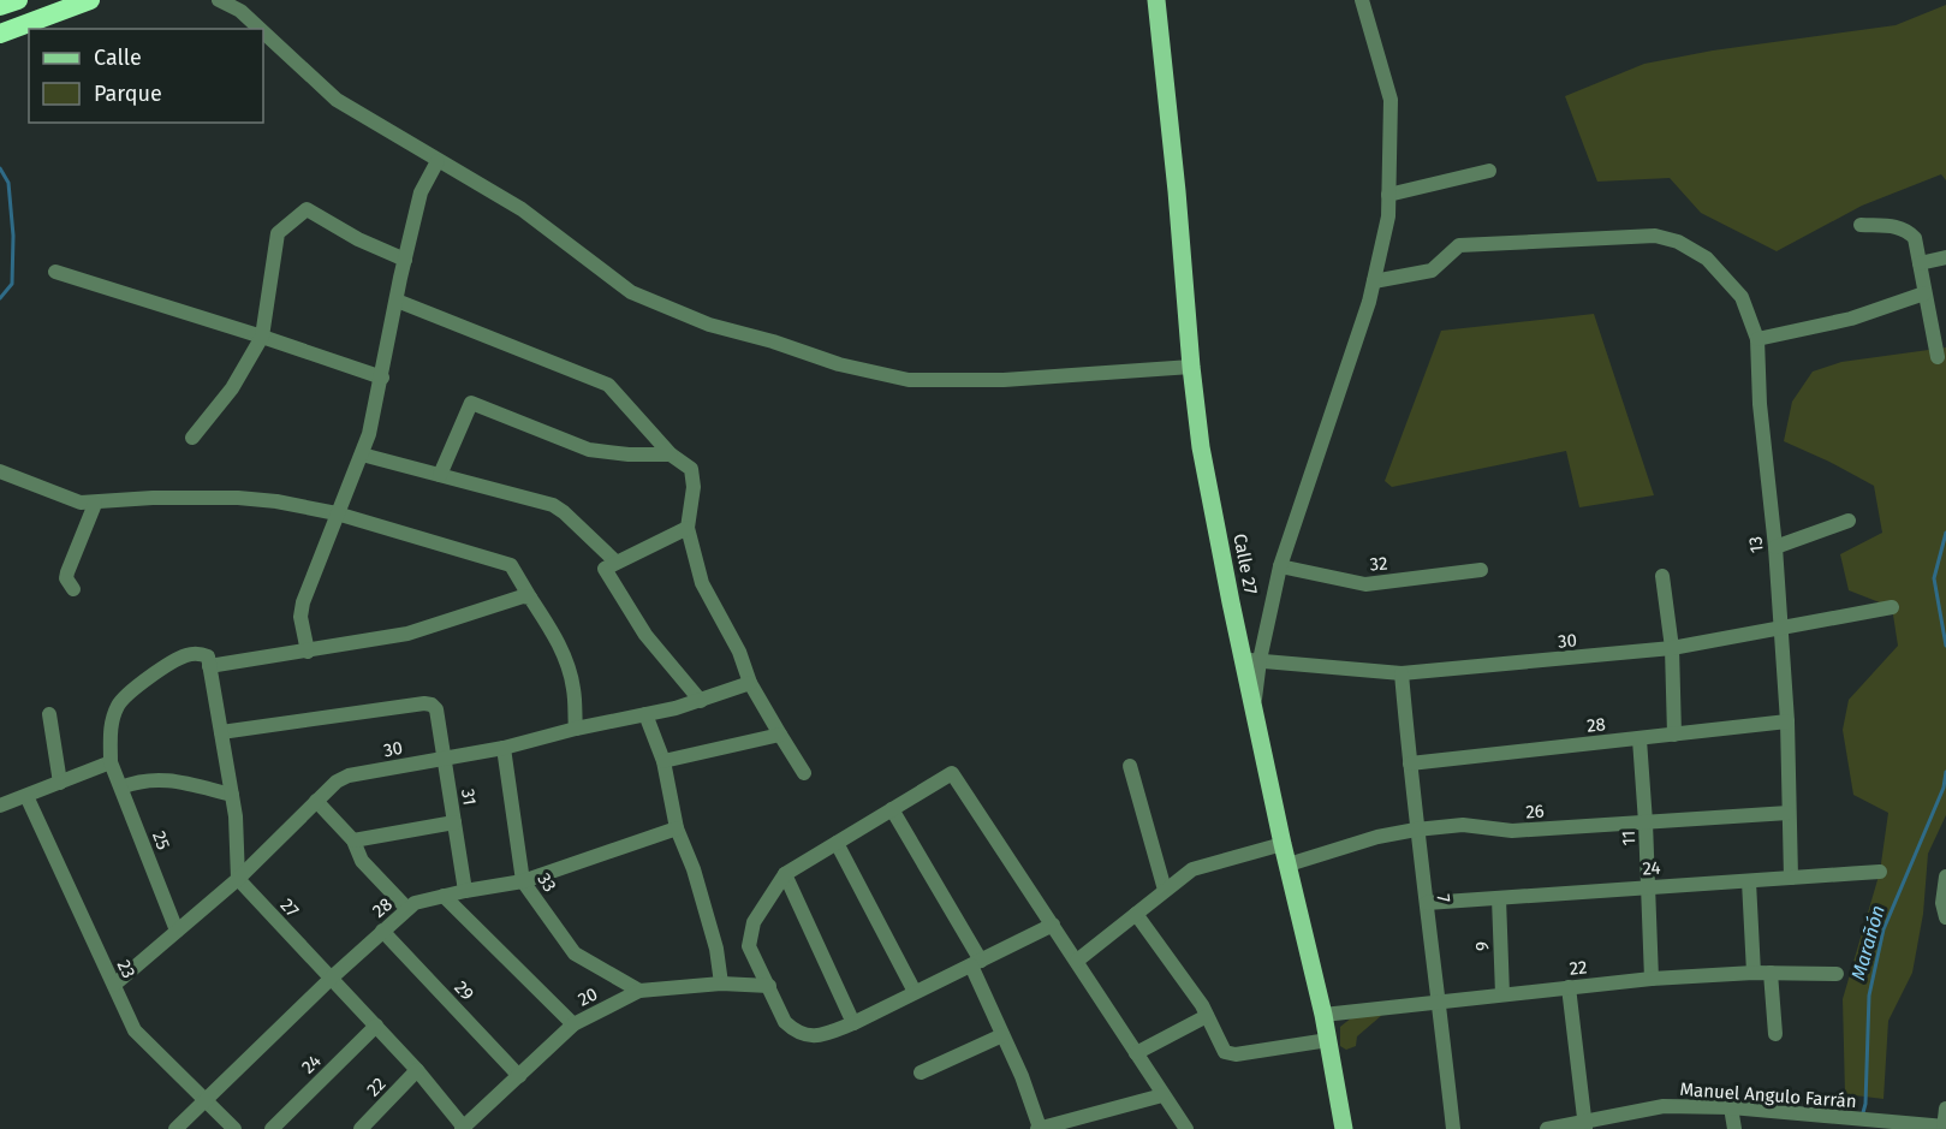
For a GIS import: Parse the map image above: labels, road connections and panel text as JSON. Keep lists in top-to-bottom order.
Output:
{
  "streets": {
    "main road": ["Calle 27"],
    "street": [
      "13",
      "32",
      "30",
      "28",
      "31",
      "26",
      "11",
      "25",
      "24",
      "33",
      "7",
      "27",
      "9",
      "22",
      "23",
      "29",
      "20",
      "Manuel Angulo Farrán"
    ]
  },
  "crossings": [
    ["13", "30"],
    ["13", "28"],
    ["13", "26"],
    ["13", "24"],
    ["Calle 27", "30"],
    ["Calle 27", "26"],
    ["Calle 27", "22"],
    ["30", "31"],
    ["30", "25"],
    ["30", "33"],
    ["30", "7"],
    ["30", "27"],
    ["30", "23"],
    ["28", "31"],
    ["28", "11"],
    ["28", "33"],
    ["28", "7"],
    ["28", "27"],
    ["28", "23"],
    ["28", "29"],
    ["26", "11"],
    ["26", "7"],
    ["11", "24"],
    ["11", "22"],
    ["24", "7"],
    ["24", "27"],
    ["24", "9"],
    ["33", "20"],
    ["7", "22"],
    ["27", "22"],
    ["27", "20"],
    ["9", "22"],
    ["29", "20"]
  ],
  "water": ["Marañón"],
  "legend": ["Calle", "Parque"]
}
